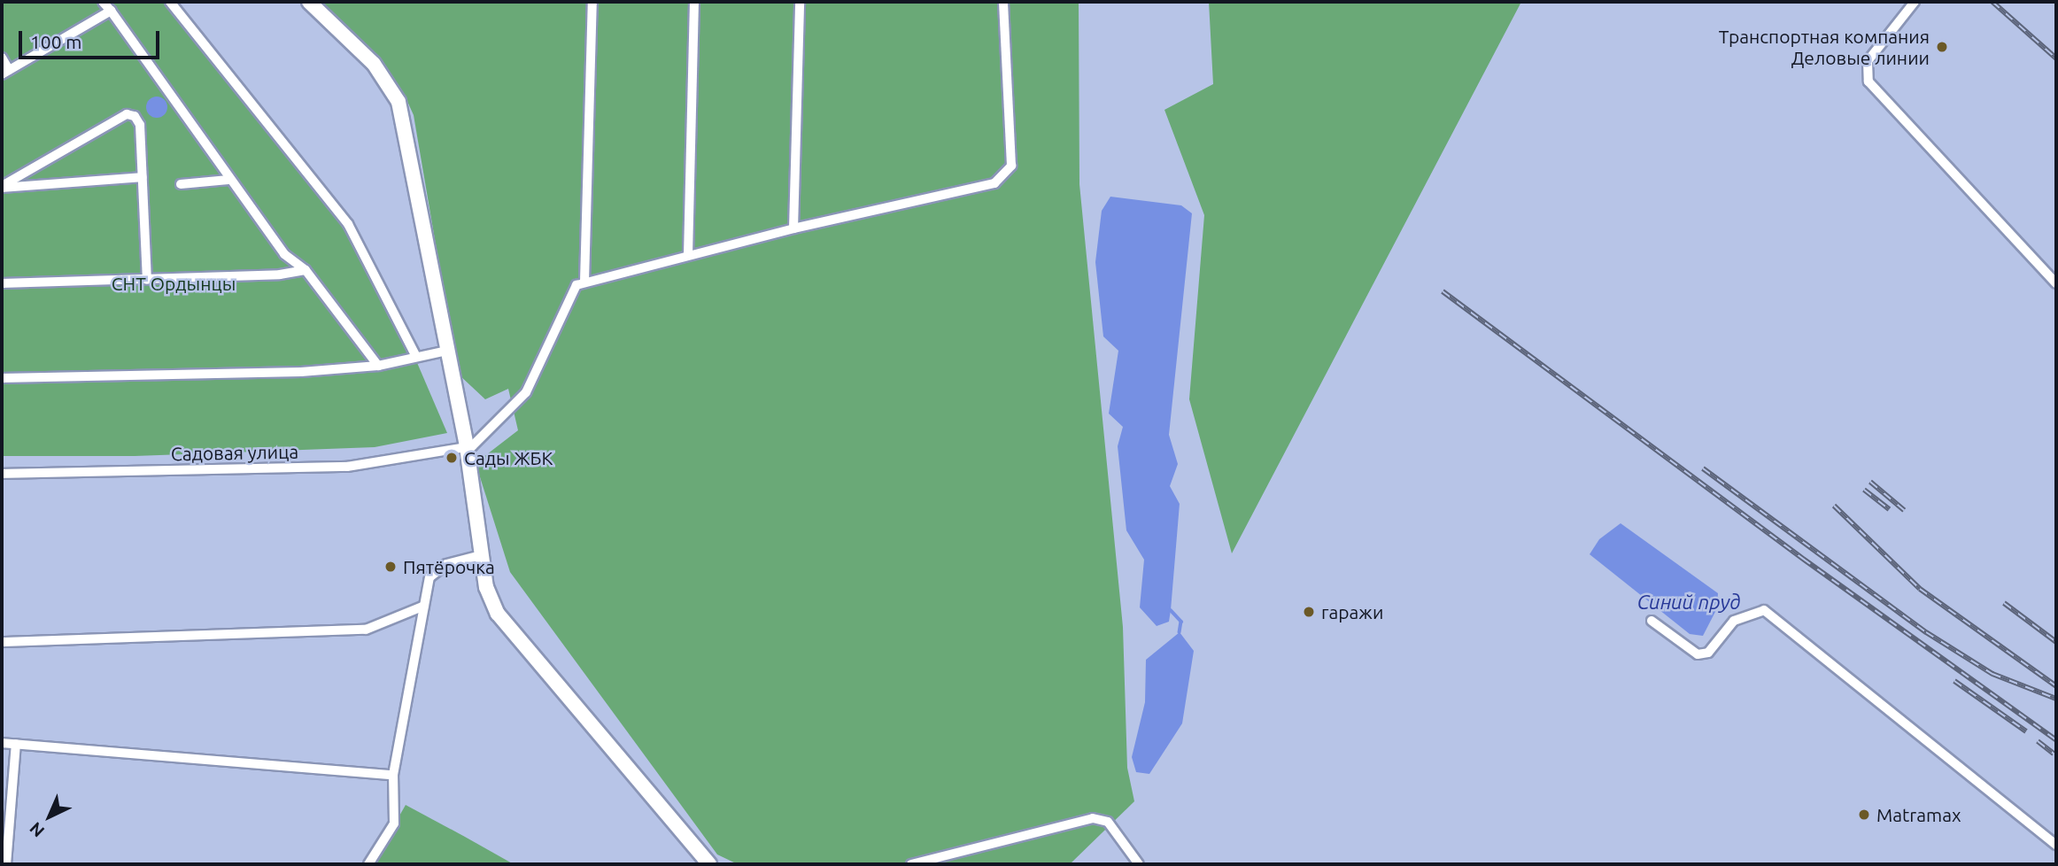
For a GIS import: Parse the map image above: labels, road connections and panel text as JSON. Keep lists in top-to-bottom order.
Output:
{
  "streets": {
    "street": ["Садовая улица"]
  },
  "water": ["Синий пруд"],
  "parks": ["СНТ Ордынцы"],
  "places": [
    "Транспортная компания Деловые линии",
    "Сады ЖБК",
    "Пятёрочка",
    "гаражи",
    "Matramax"
  ],
  "scale_bar": "100 m",
  "north": "bottom left"
}
